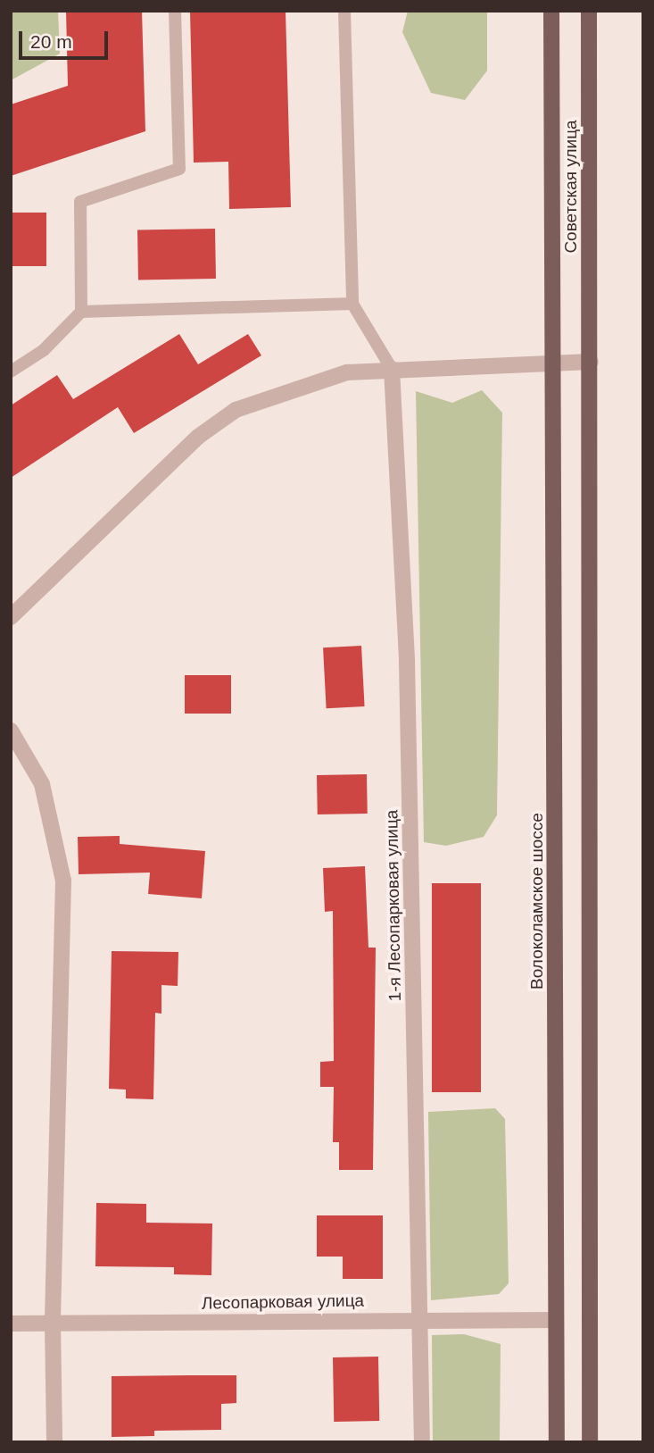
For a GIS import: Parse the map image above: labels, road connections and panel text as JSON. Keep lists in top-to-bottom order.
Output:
{
  "streets": {
    "main road": ["Советская улица", "Волоколамское шоссе"],
    "street": ["1-я Лесопарковая улица", "Лесопарковая улица"]
  },
  "crossings": [
    ["Советская улица", "Волоколамское шоссе"],
    ["Волоколамское шоссе", "Лесопарковая улица"],
    ["1-я Лесопарковая улица", "Лесопарковая улица"]
  ],
  "scale_bar": "20 m"
}
